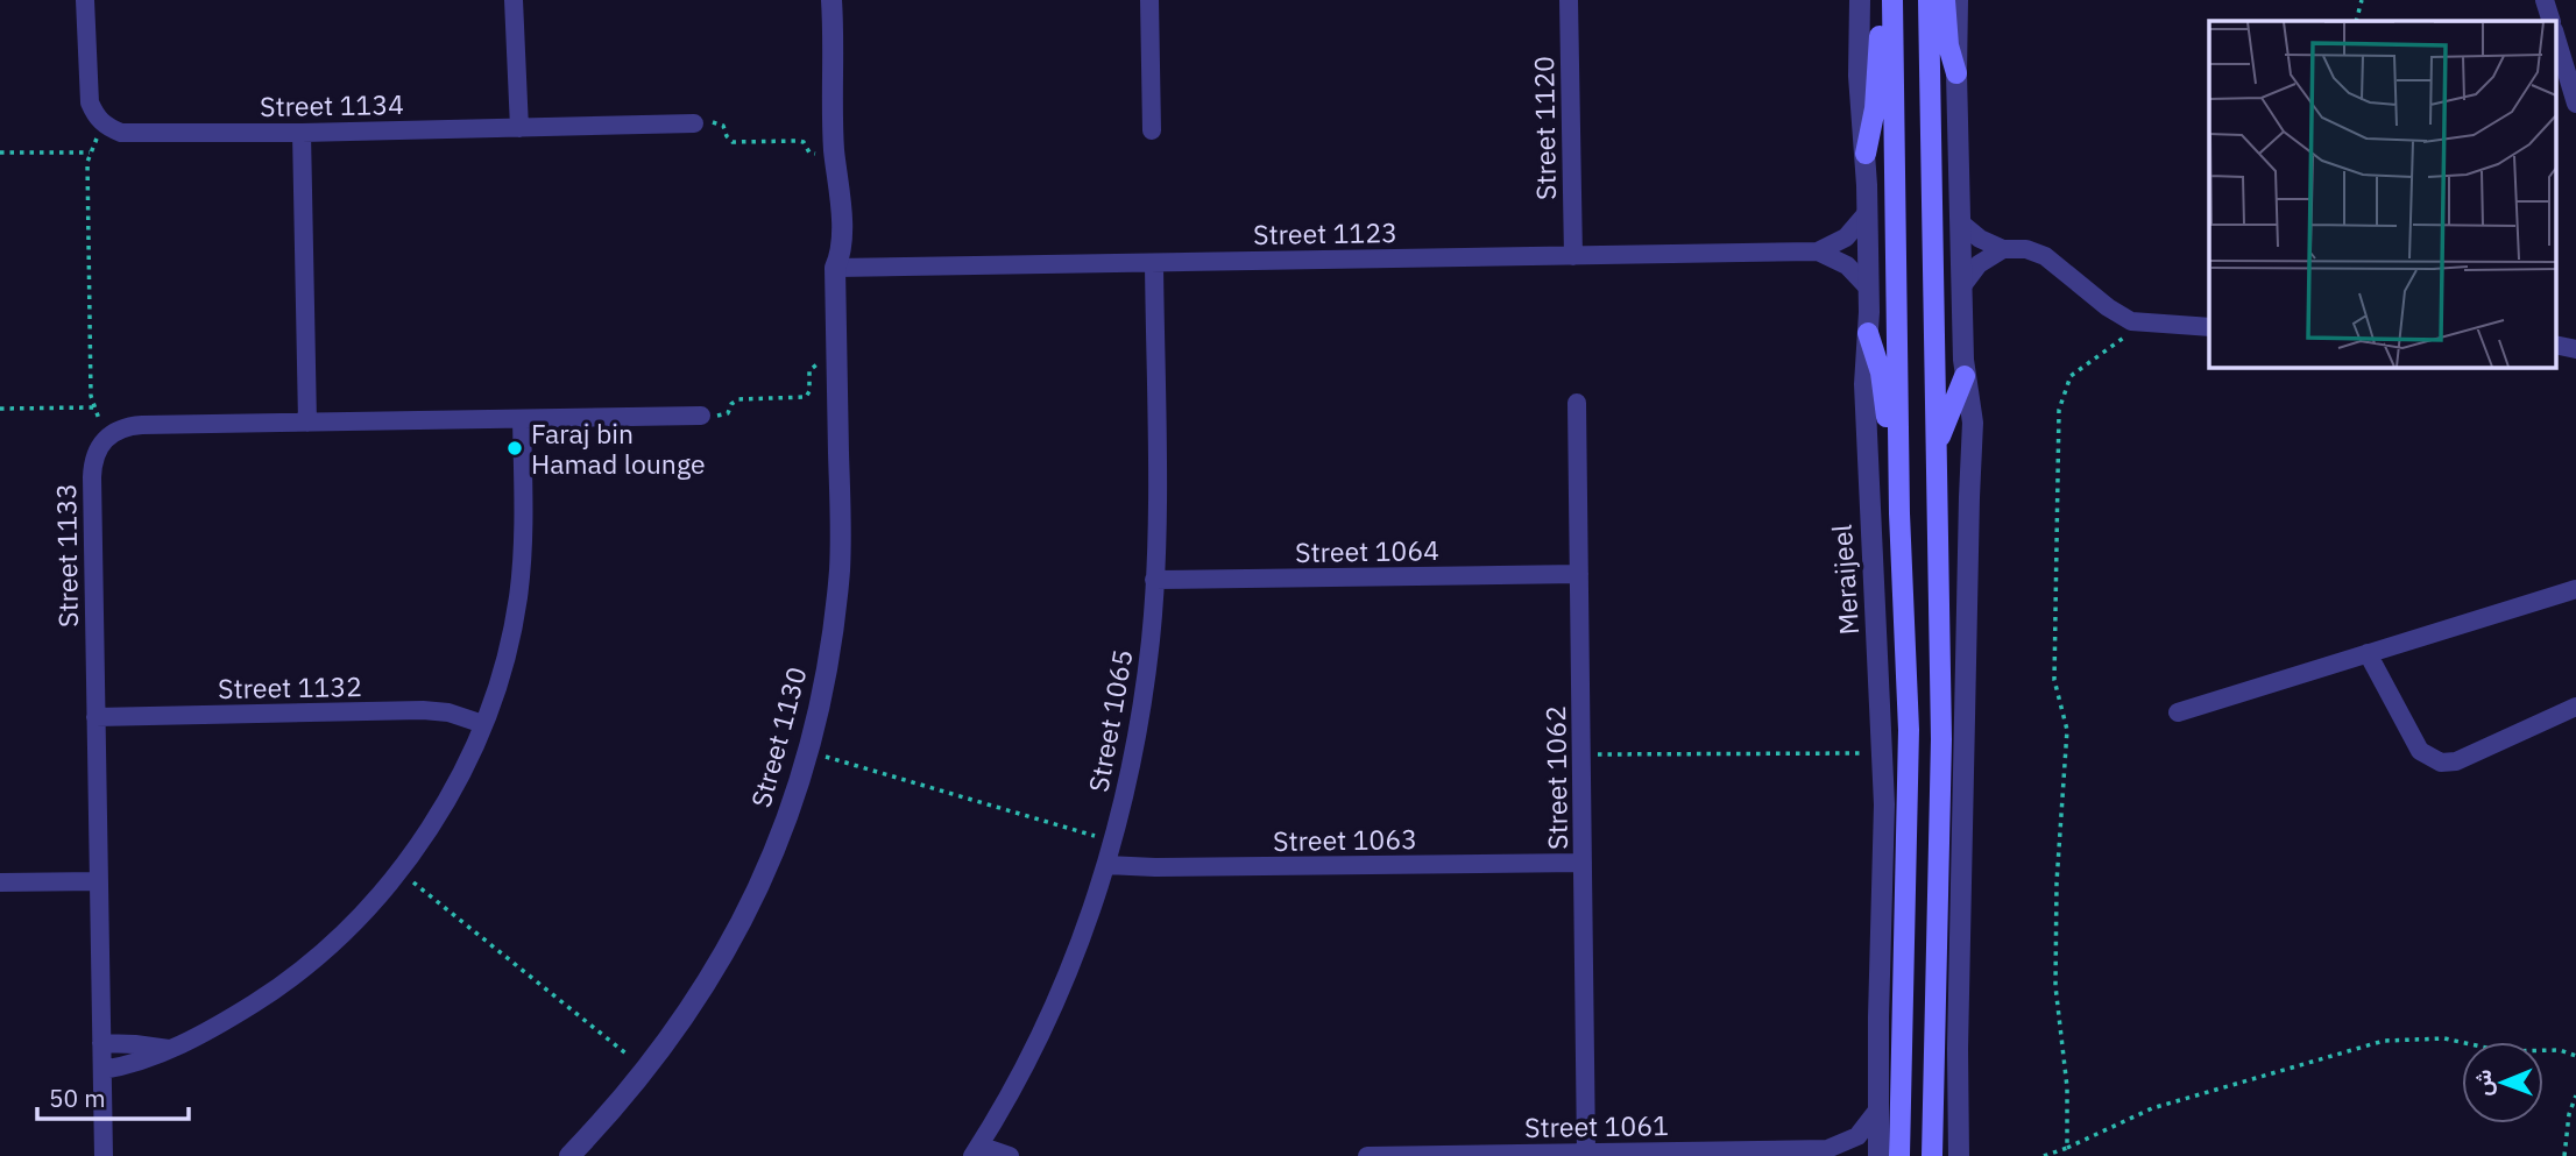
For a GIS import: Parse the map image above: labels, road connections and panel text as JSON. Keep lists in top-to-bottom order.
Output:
{
  "streets": {
    "street": [
      "Street 1134",
      "Street 1120",
      "Street 1123",
      "Street 1064",
      "Street 1133",
      "Meraijeel",
      "Street 1132",
      "Street 1065",
      "Street 1130",
      "Street 1062",
      "Street 1063",
      "Street 1061"
    ]
  },
  "crossings": [
    ["Street 1120", "Street 1123"],
    ["Street 1123", "Meraijeel"],
    ["Street 1123", "Street 1065"],
    ["Street 1123", "Street 1130"],
    ["Street 1064", "Street 1065"],
    ["Street 1064", "Street 1062"],
    ["Street 1133", "Street 1132"],
    ["Meraijeel", "Street 1061"],
    ["Street 1065", "Street 1063"],
    ["Street 1062", "Street 1063"],
    ["Street 1062", "Street 1061"]
  ],
  "places": ["Faraj bin Hamad lounge"],
  "scale_bar": "50 m",
  "north": "left"
}
